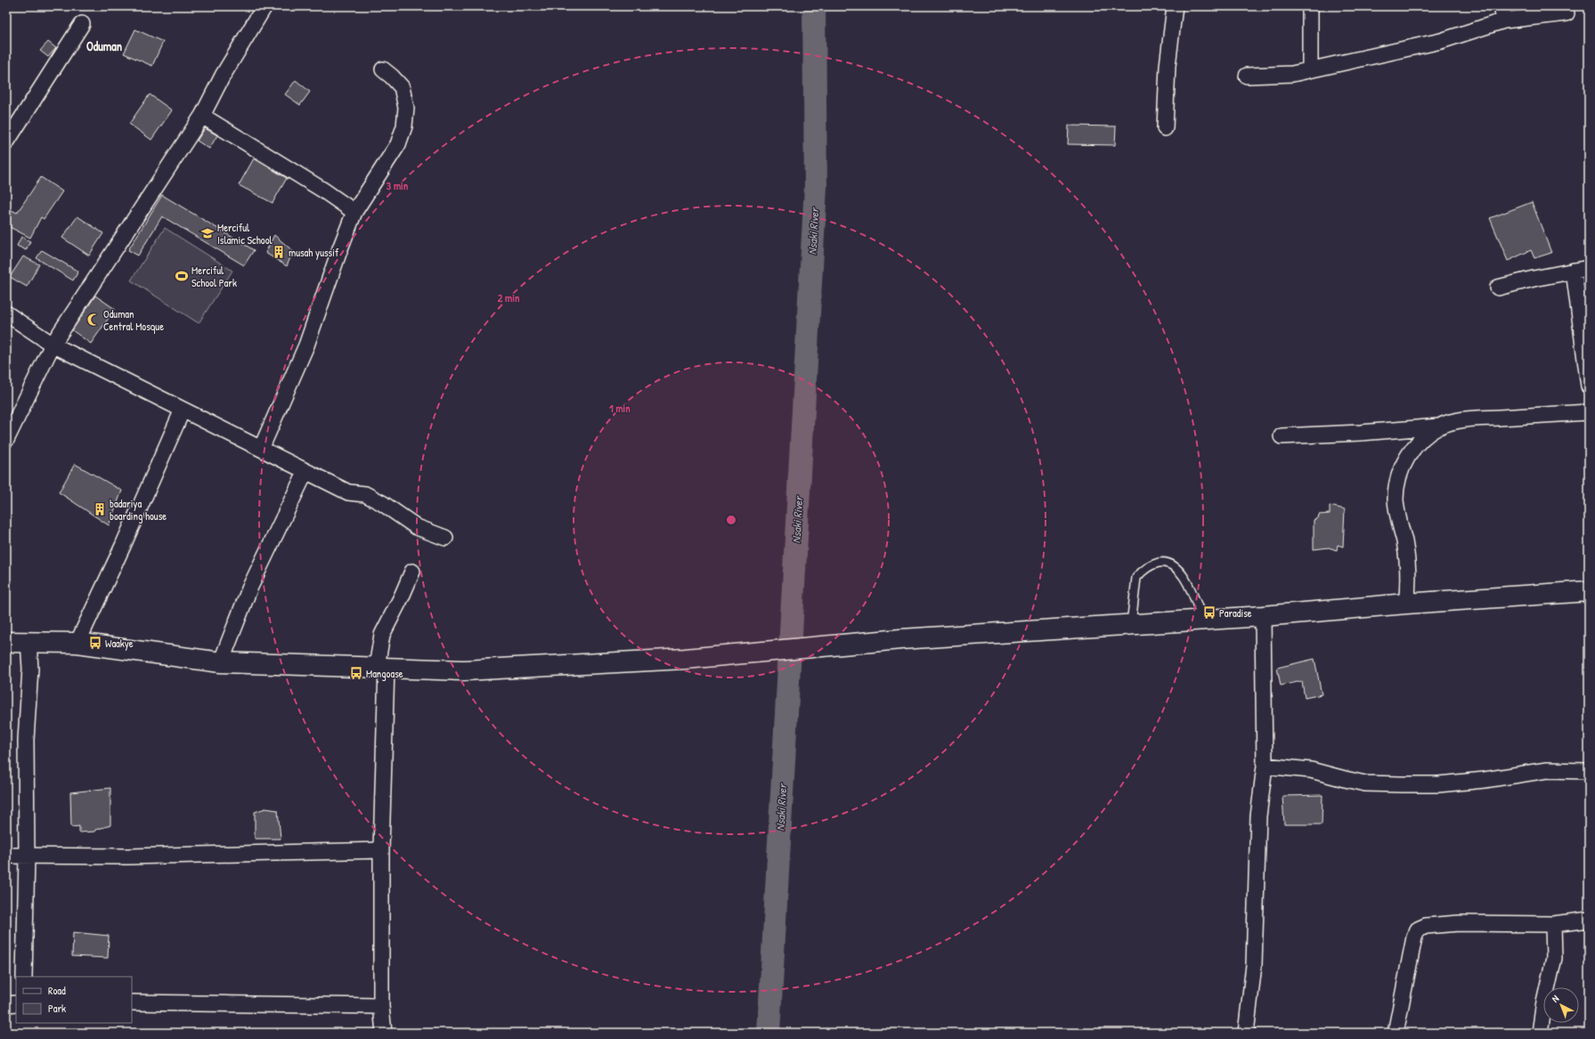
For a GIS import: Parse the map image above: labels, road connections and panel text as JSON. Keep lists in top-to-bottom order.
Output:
{
  "districts": ["Oduman"],
  "water": ["Nsaki River"],
  "places": {
    "school or university": ["Merciful Islamic School"],
    "building": ["musah yussif", "badariya boarding house"],
    "sports": ["Merciful School Park"],
    "mosque": ["Oduman Central Mosque"],
    "bus stop": ["Paradise", "Waakye", "Mangoase"]
  },
  "legend": ["Road", "Park"],
  "north": "top left",
  "rings": ["3 min", "2 min", "1 min"]
}
